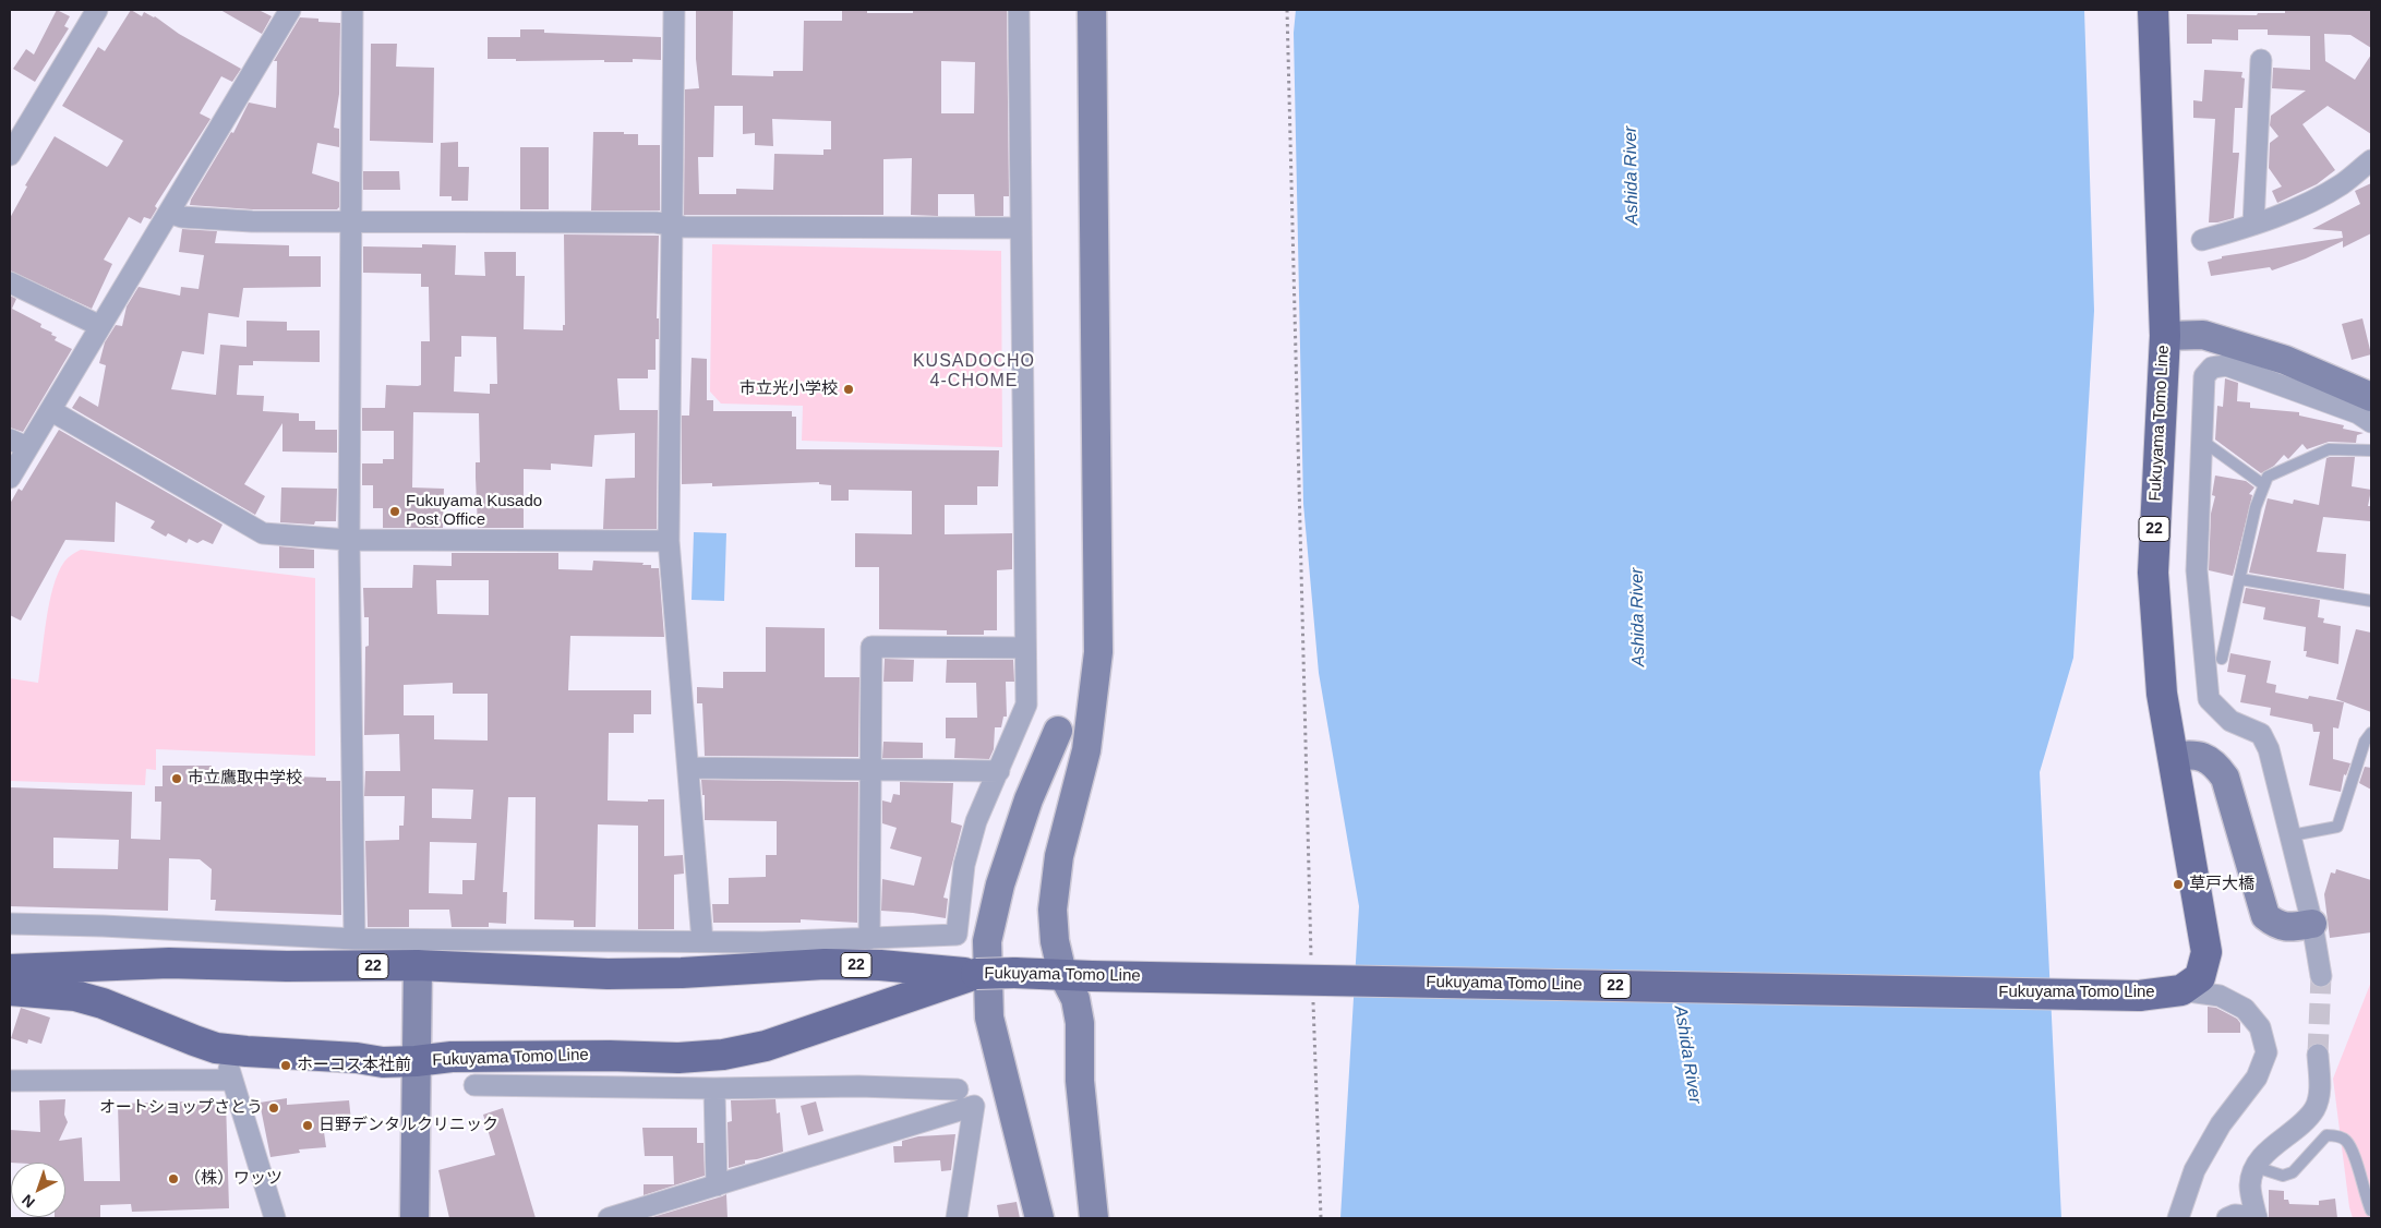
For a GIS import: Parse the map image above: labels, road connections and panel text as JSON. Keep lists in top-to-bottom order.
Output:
{
  "streets": {
    "main road": ["Fukuyama Tomo Line", "22"]
  },
  "districts": ["KUSADOCHO 4-CHOME"],
  "water": ["Ashida River"],
  "places": [
    "市立光小学校",
    "Fukuyama Kusado Post Office",
    "市立鷹取中学校",
    "草戸大橋",
    "ホーコス本社前",
    "オートショップさとう",
    "日野デンタルクリニック",
    "（株）ワッツ"
  ],
  "north": "bottom left"
}
